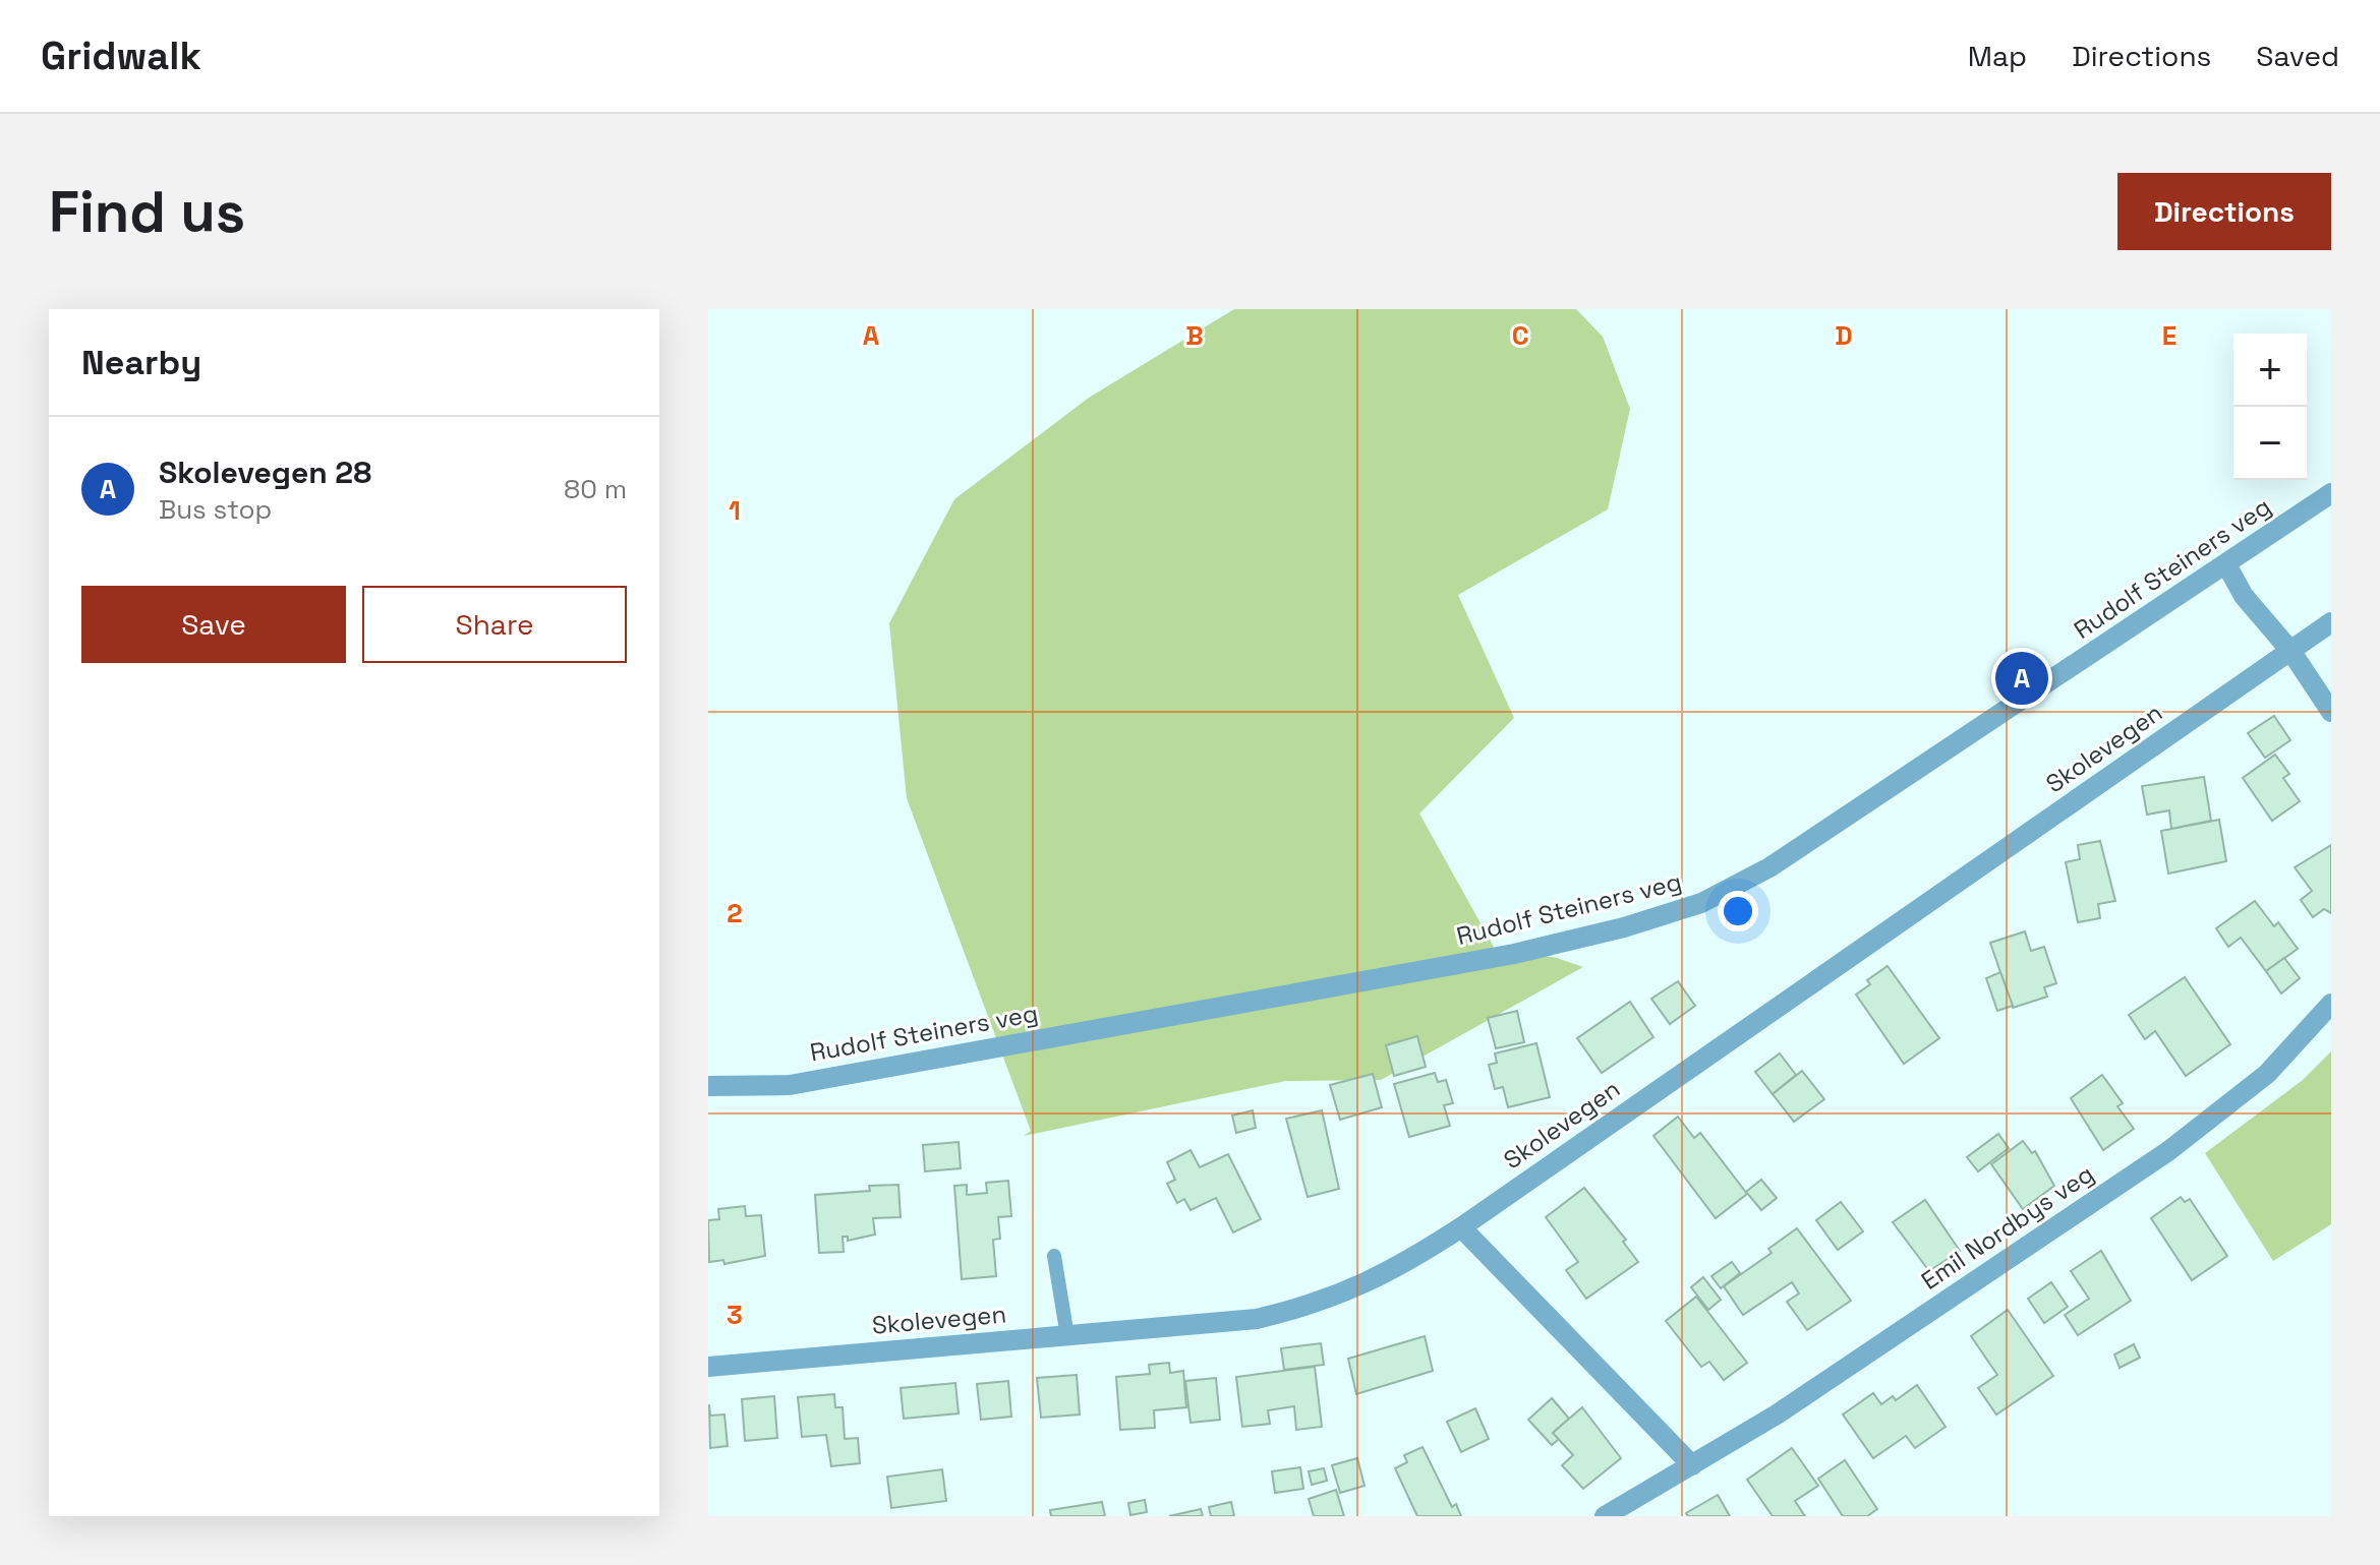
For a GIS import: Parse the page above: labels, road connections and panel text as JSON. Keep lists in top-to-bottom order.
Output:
{
  "streets": {
    "street": ["Rudolf Steiners veg", "Skolevegen", "Emil Nordbys veg"]
  },
  "page": {
    "header": "Gridwalk",
    "nav": ["Map", "Directions", "Saved"],
    "buttons": [
      "Directions",
      ["Save", "Share"]
    ],
    "title": "Find us",
    "heading": "Nearby",
    "map_buttons": ["+", "−"],
    "list": [
      {
        "mark": "A",
        "name": "Skolevegen 28",
        "note": "Bus stop",
        "value": "80 m"
      }
    ],
    "pins": "A"
  },
  "grid": {
    "columns": [
      "A",
      "B",
      "C",
      "D",
      "E"
    ],
    "rows": ["1", "2", "3"]
  }
}
